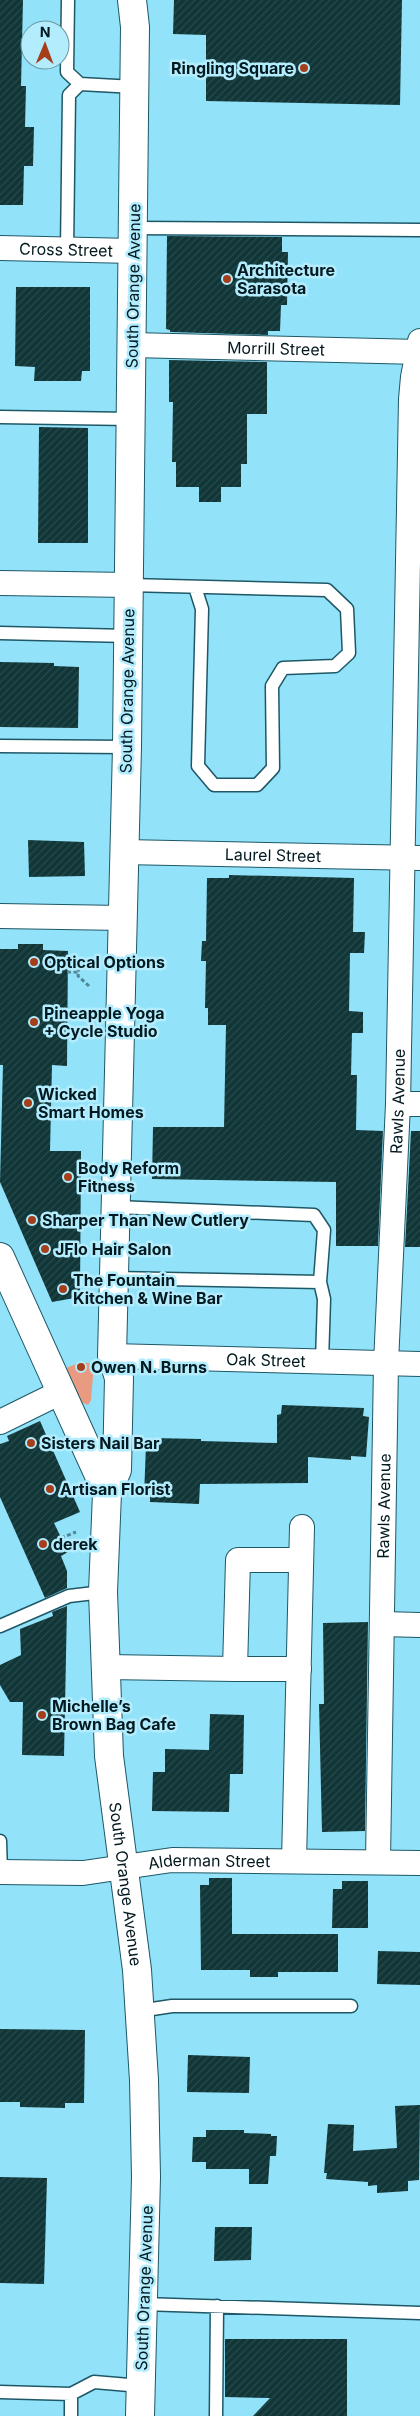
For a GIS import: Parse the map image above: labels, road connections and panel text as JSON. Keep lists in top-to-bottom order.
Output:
{
  "streets": {
    "street": [
      "Cross Street",
      "South Orange Avenue",
      "Morrill Street",
      "Laurel Street",
      "Rawls Avenue",
      "Oak Street",
      "Alderman Street"
    ]
  },
  "crossings": [
    ["Cross Street", "South Orange Avenue"],
    ["South Orange Avenue", "Morrill Street"],
    ["South Orange Avenue", "Laurel Street"],
    ["South Orange Avenue", "Oak Street"],
    ["South Orange Avenue", "Alderman Street"],
    ["Morrill Street", "Rawls Avenue"],
    ["Laurel Street", "Rawls Avenue"],
    ["Rawls Avenue", "Oak Street"],
    ["Rawls Avenue", "Alderman Street"]
  ],
  "places": [
    "Ringling Square",
    "Architecture Sarasota",
    "Optical Options",
    "Pineapple Yoga + Cycle Studio",
    "Wicked Smart Homes",
    "Body Reform Fitness",
    "Sharper Than New Cutlery",
    "JFlo Hair Salon",
    "The Fountain Kitchen & Wine Bar",
    "Owen N. Burns",
    "Sisters Nail Bar",
    "Artisan Florist",
    "derek",
    "Michelle’s Brown Bag Cafe"
  ],
  "north": "top"
}
